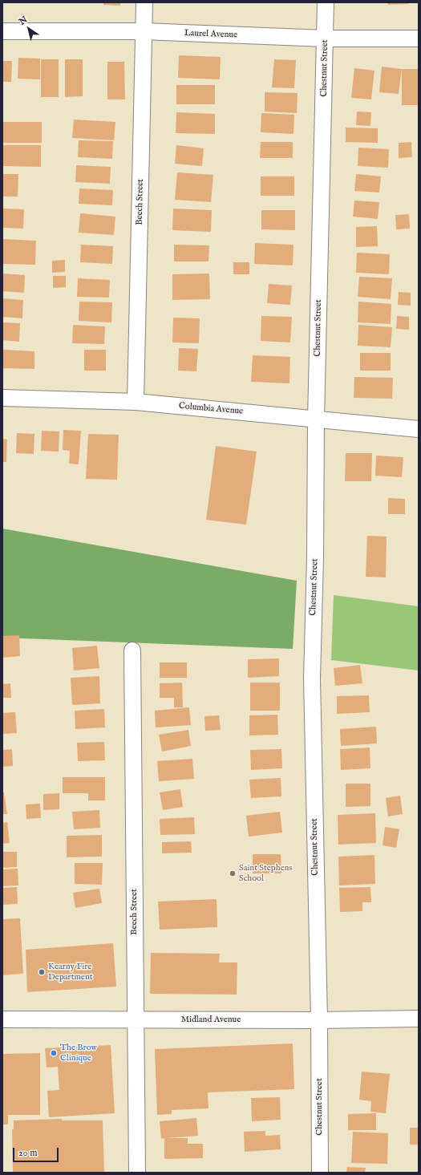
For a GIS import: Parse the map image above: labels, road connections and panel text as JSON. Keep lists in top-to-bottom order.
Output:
{
  "streets": {
    "street": [
      "Laurel Avenue",
      "Chestnut Street",
      "Beech Street",
      "Columbia Avenue",
      "Midland Avenue"
    ]
  },
  "crossings": [
    ["Laurel Avenue", "Chestnut Street"],
    ["Laurel Avenue", "Beech Street"],
    ["Chestnut Street", "Columbia Avenue"],
    ["Chestnut Street", "Midland Avenue"],
    ["Beech Street", "Columbia Avenue"],
    ["Beech Street", "Midland Avenue"]
  ],
  "places": ["Saint Stephens School", "Kearny Fire Department", "The Brow Clinique"],
  "scale_bar": "20 m",
  "north": "top left"
}
